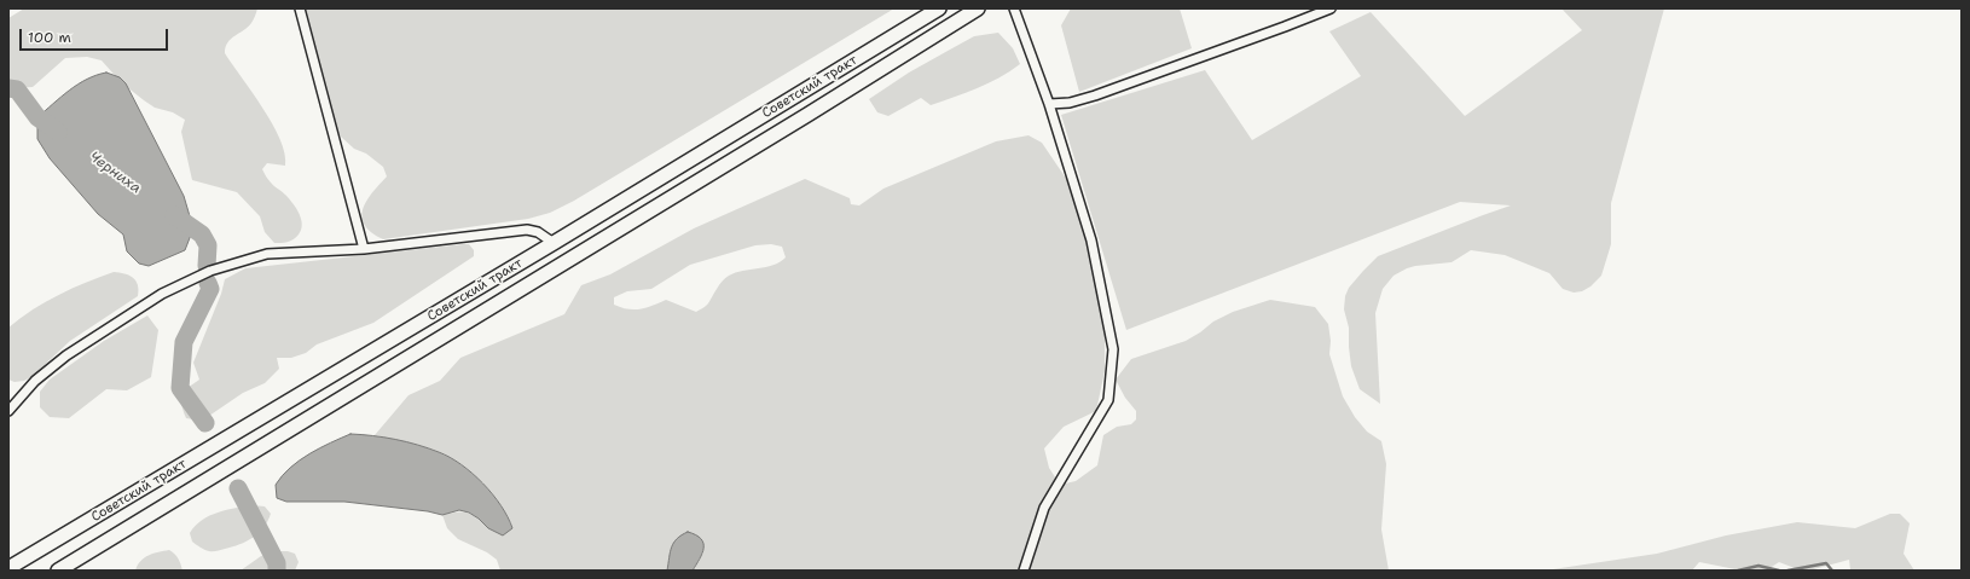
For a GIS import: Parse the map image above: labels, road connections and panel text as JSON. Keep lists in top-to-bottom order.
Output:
{
  "streets": {
    "highway": ["Советский тракт"]
  },
  "water": ["Черниха"],
  "scale_bar": "100 m"
}
